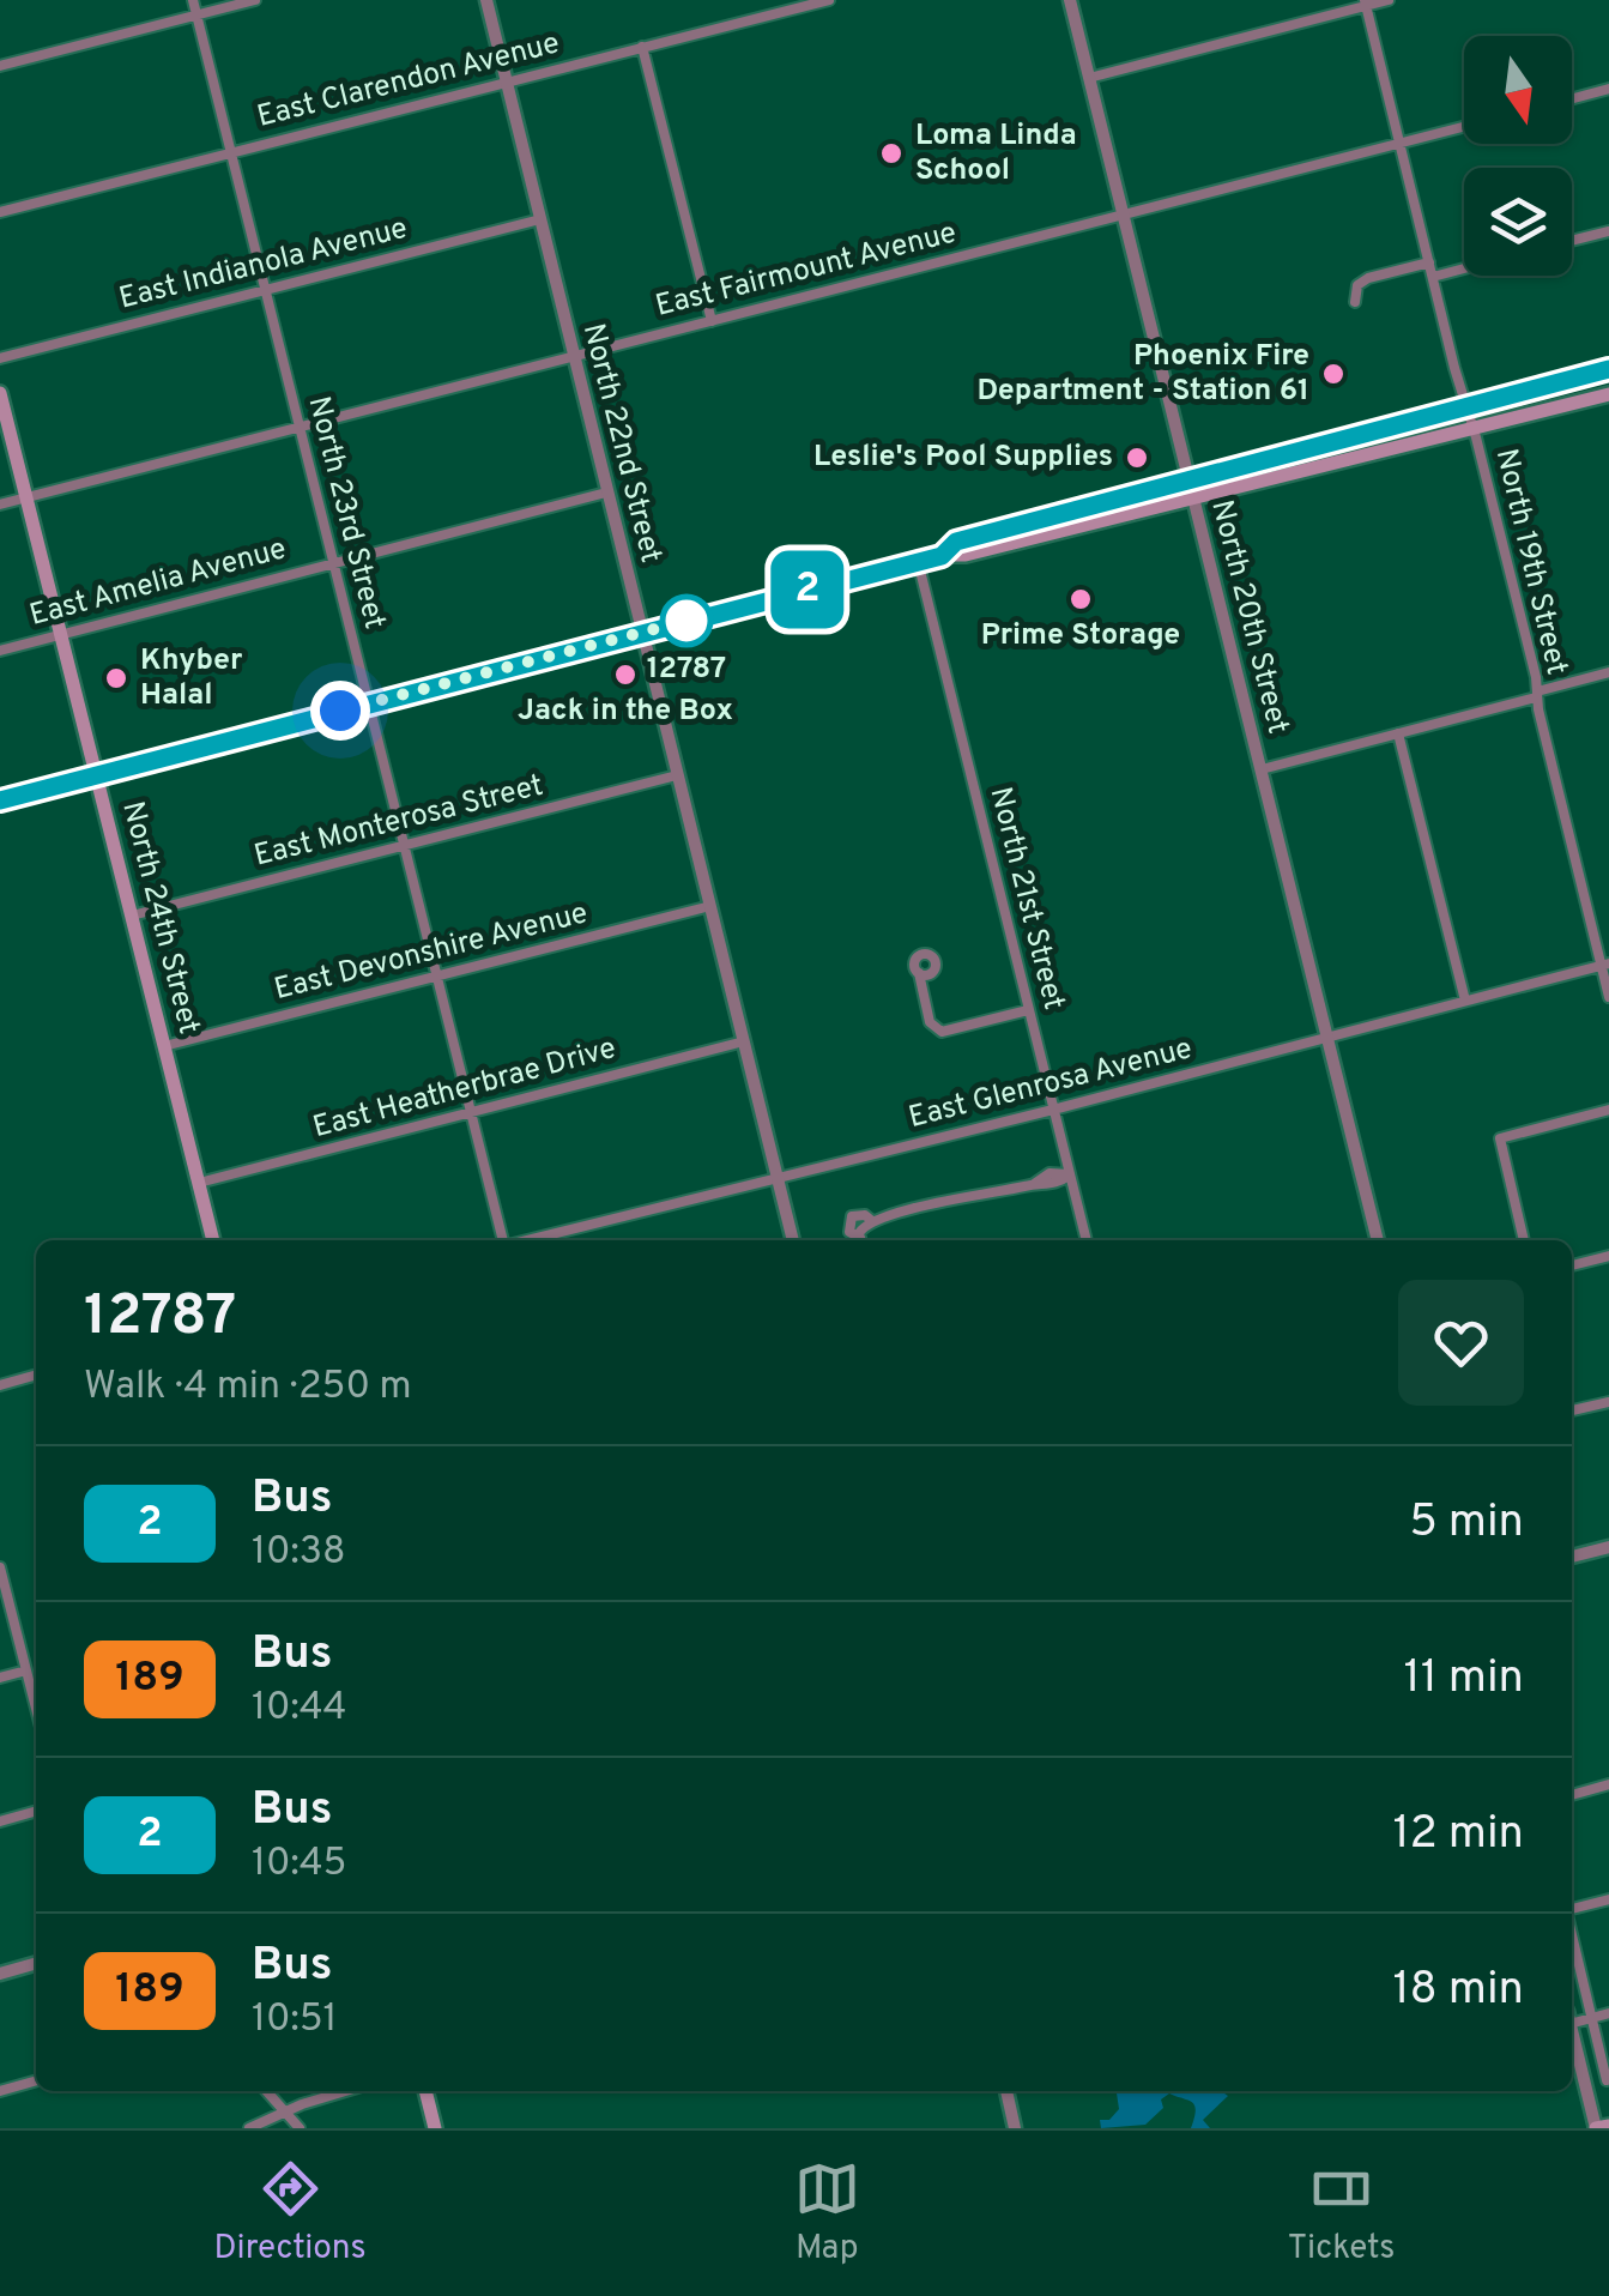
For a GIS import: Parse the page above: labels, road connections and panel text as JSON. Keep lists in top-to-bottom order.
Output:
{
  "streets": {
    "main road": ["North 24th Street"],
    "street": [
      "East Clarendon Avenue",
      "East Indianola Avenue",
      "East Fairmount Avenue",
      "North 22nd Street",
      "North 23rd Street",
      "North 19th Street",
      "East Amelia Avenue",
      "North 20th Street",
      "East Monterosa Street",
      "North 21st Street",
      "East Devonshire Avenue",
      "East Glenrosa Avenue",
      "East Heatherbrae Drive"
    ]
  },
  "crossings": [
    ["East Clarendon Avenue", "North 22nd Street"],
    ["East Clarendon Avenue", "North 23rd Street"],
    ["East Indianola Avenue", "North 22nd Street"],
    ["East Indianola Avenue", "North 23rd Street"],
    ["East Fairmount Avenue", "North 22nd Street"],
    ["East Fairmount Avenue", "North 23rd Street"],
    ["East Fairmount Avenue", "North 19th Street"],
    ["East Fairmount Avenue", "North 20th Street"],
    ["East Fairmount Avenue", "North 24th Street"],
    ["North 22nd Street", "East Amelia Avenue"],
    ["North 22nd Street", "East Monterosa Street"],
    ["North 22nd Street", "East Devonshire Avenue"],
    ["North 22nd Street", "East Glenrosa Avenue"],
    ["North 22nd Street", "East Heatherbrae Drive"],
    ["North 23rd Street", "East Amelia Avenue"],
    ["North 23rd Street", "East Monterosa Street"],
    ["North 23rd Street", "East Devonshire Avenue"],
    ["North 23rd Street", "East Heatherbrae Drive"],
    ["North 19th Street", "East Glenrosa Avenue"],
    ["East Amelia Avenue", "North 24th Street"],
    ["North 20th Street", "East Glenrosa Avenue"],
    ["East Monterosa Street", "North 24th Street"],
    ["North 21st Street", "East Glenrosa Avenue"],
    ["North 24th Street", "East Devonshire Avenue"],
    ["North 24th Street", "East Heatherbrae Drive"]
  ],
  "places": [
    "Loma Linda School",
    "Phoenix Fire Department - Station 61",
    "Leslie's Pool Supplies",
    "Prime Storage",
    "12787",
    "Jack in the Box",
    "Khyber Halal"
  ],
  "lines": ["bus line 2"],
  "north": "bottom",
  "page": {
    "on_map": "2",
    "heading": ["12787", "Walk · 4 min · 250 m"],
    "list": [
      {
        "mark": "2",
        "name": "Bus",
        "note": "10:38",
        "value": "5 min"
      },
      {
        "mark": "189",
        "name": "Bus",
        "note": "10:44",
        "value": "11 min"
      },
      {
        "mark": "2",
        "name": "Bus",
        "note": "10:45",
        "value": "12 min"
      },
      {
        "mark": "189",
        "name": "Bus",
        "note": "10:51",
        "value": "18 min"
      }
    ],
    "tabs": ["Directions", "Map", "Tickets"]
  }
}
